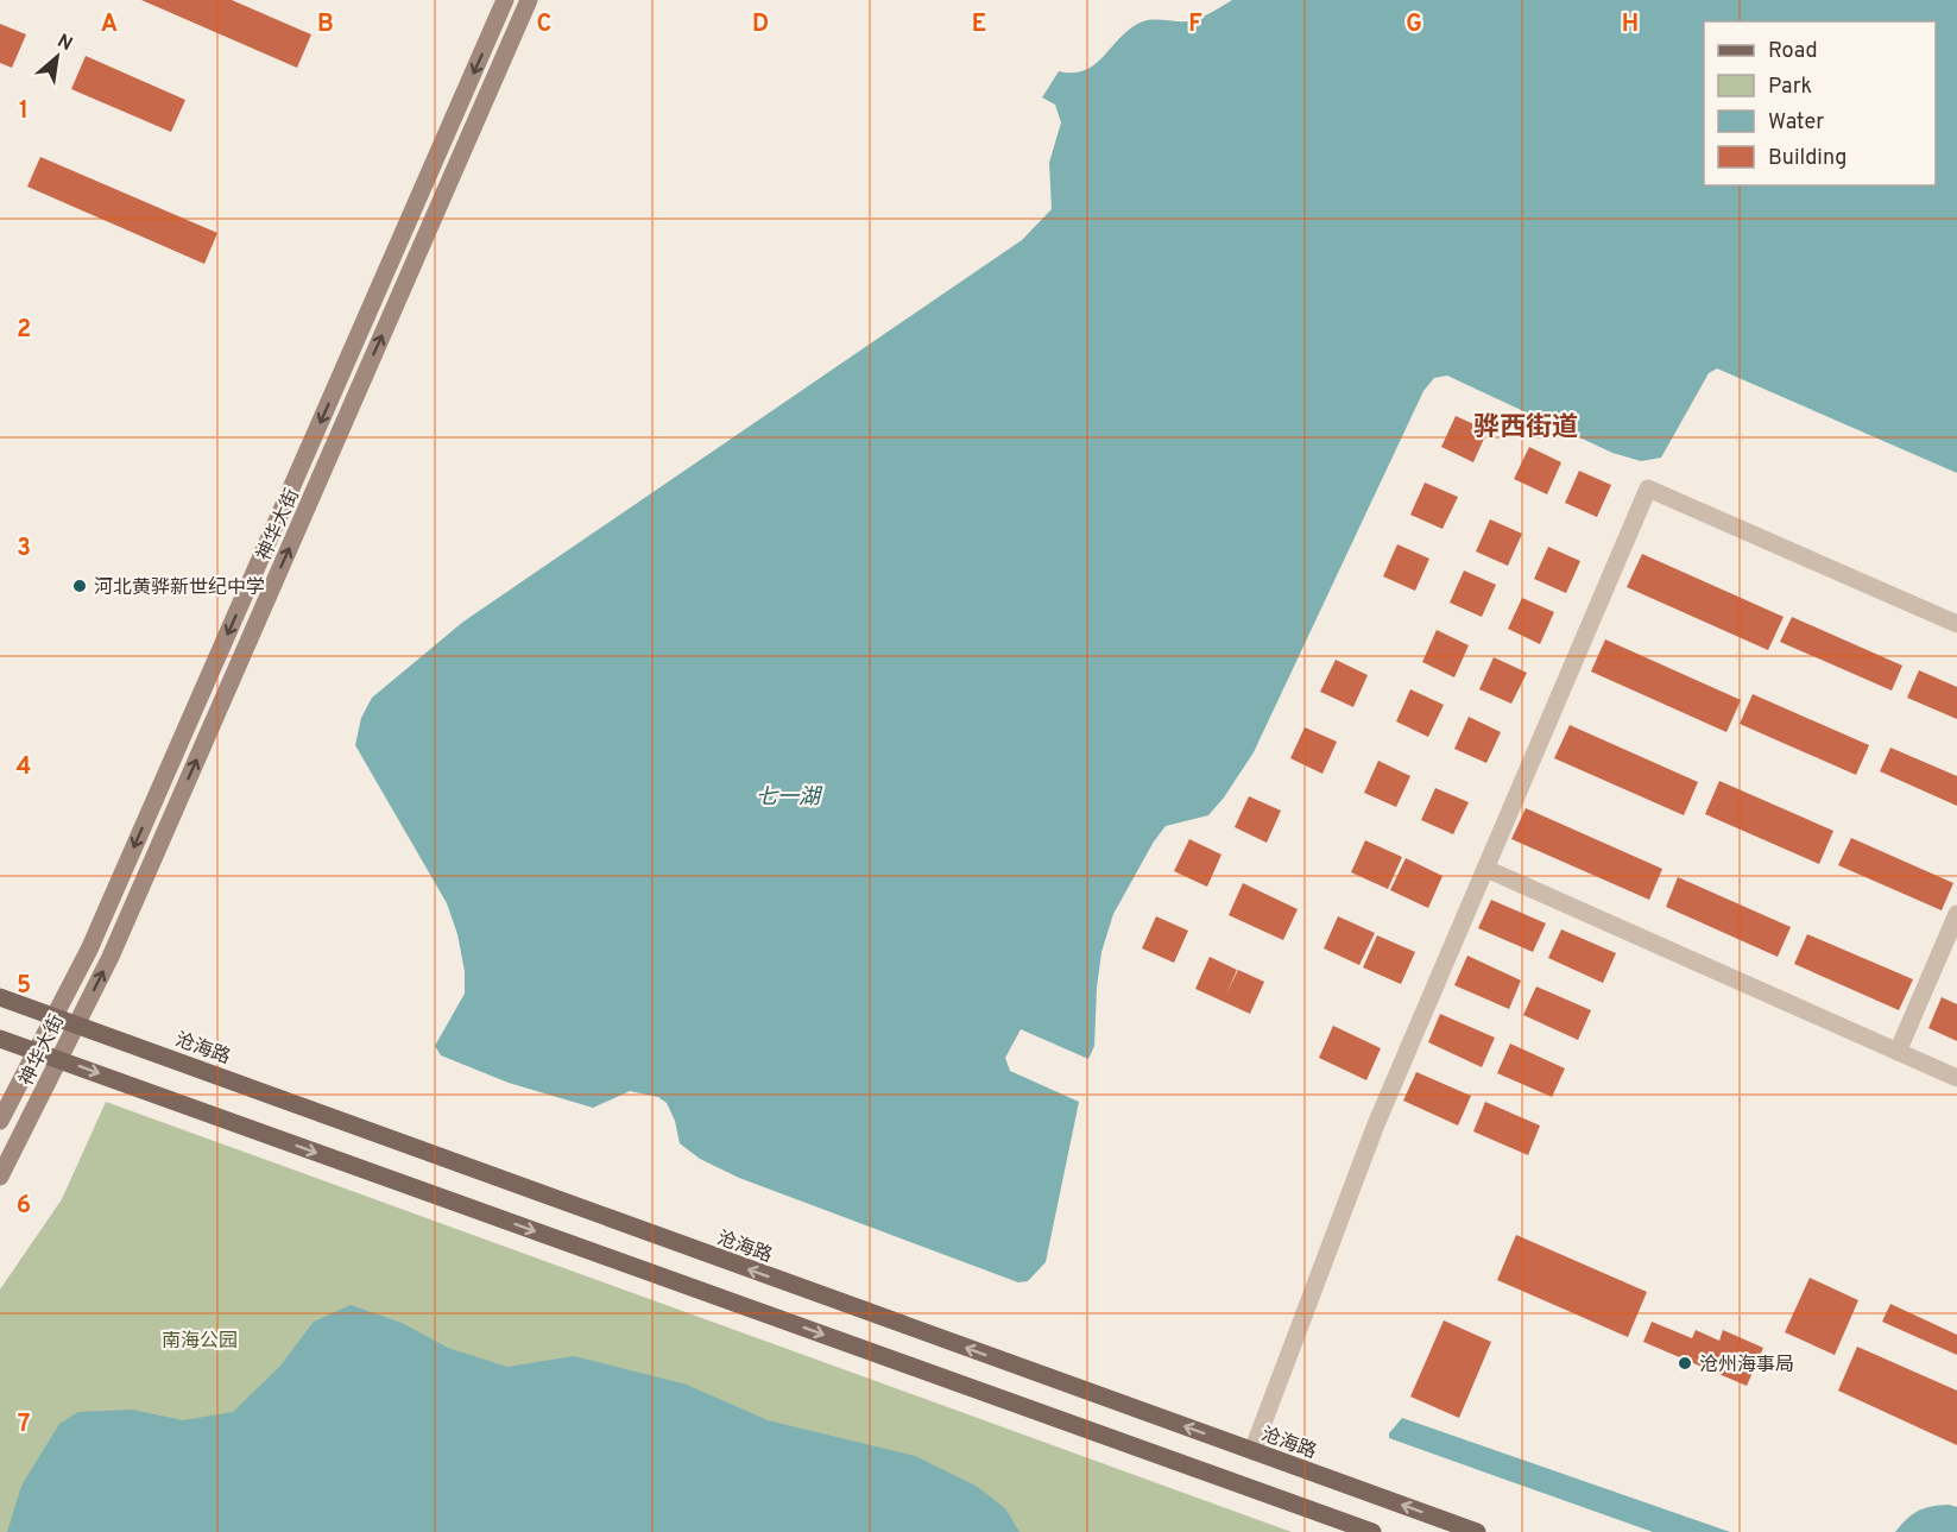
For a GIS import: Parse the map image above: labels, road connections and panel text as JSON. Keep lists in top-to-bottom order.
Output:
{
  "streets": {
    "main road": ["神华大街", "沧海路"]
  },
  "crossings": [
    ["神华大街", "沧海路"]
  ],
  "districts": ["骅西街道"],
  "water": ["七一湖"],
  "parks": ["南海公园"],
  "places": ["河北黄骅新世纪中学", "沧州海事局"],
  "legend": [
    "Road",
    "Park",
    "Water",
    "Building"
  ],
  "north": "top right",
  "grid": {
    "columns": [
      "A",
      "B",
      "C",
      "D",
      "E",
      "F",
      "G",
      "H"
    ],
    "rows": [
      "1",
      "2",
      "3",
      "4",
      "5",
      "6",
      "7"
    ]
  }
}
